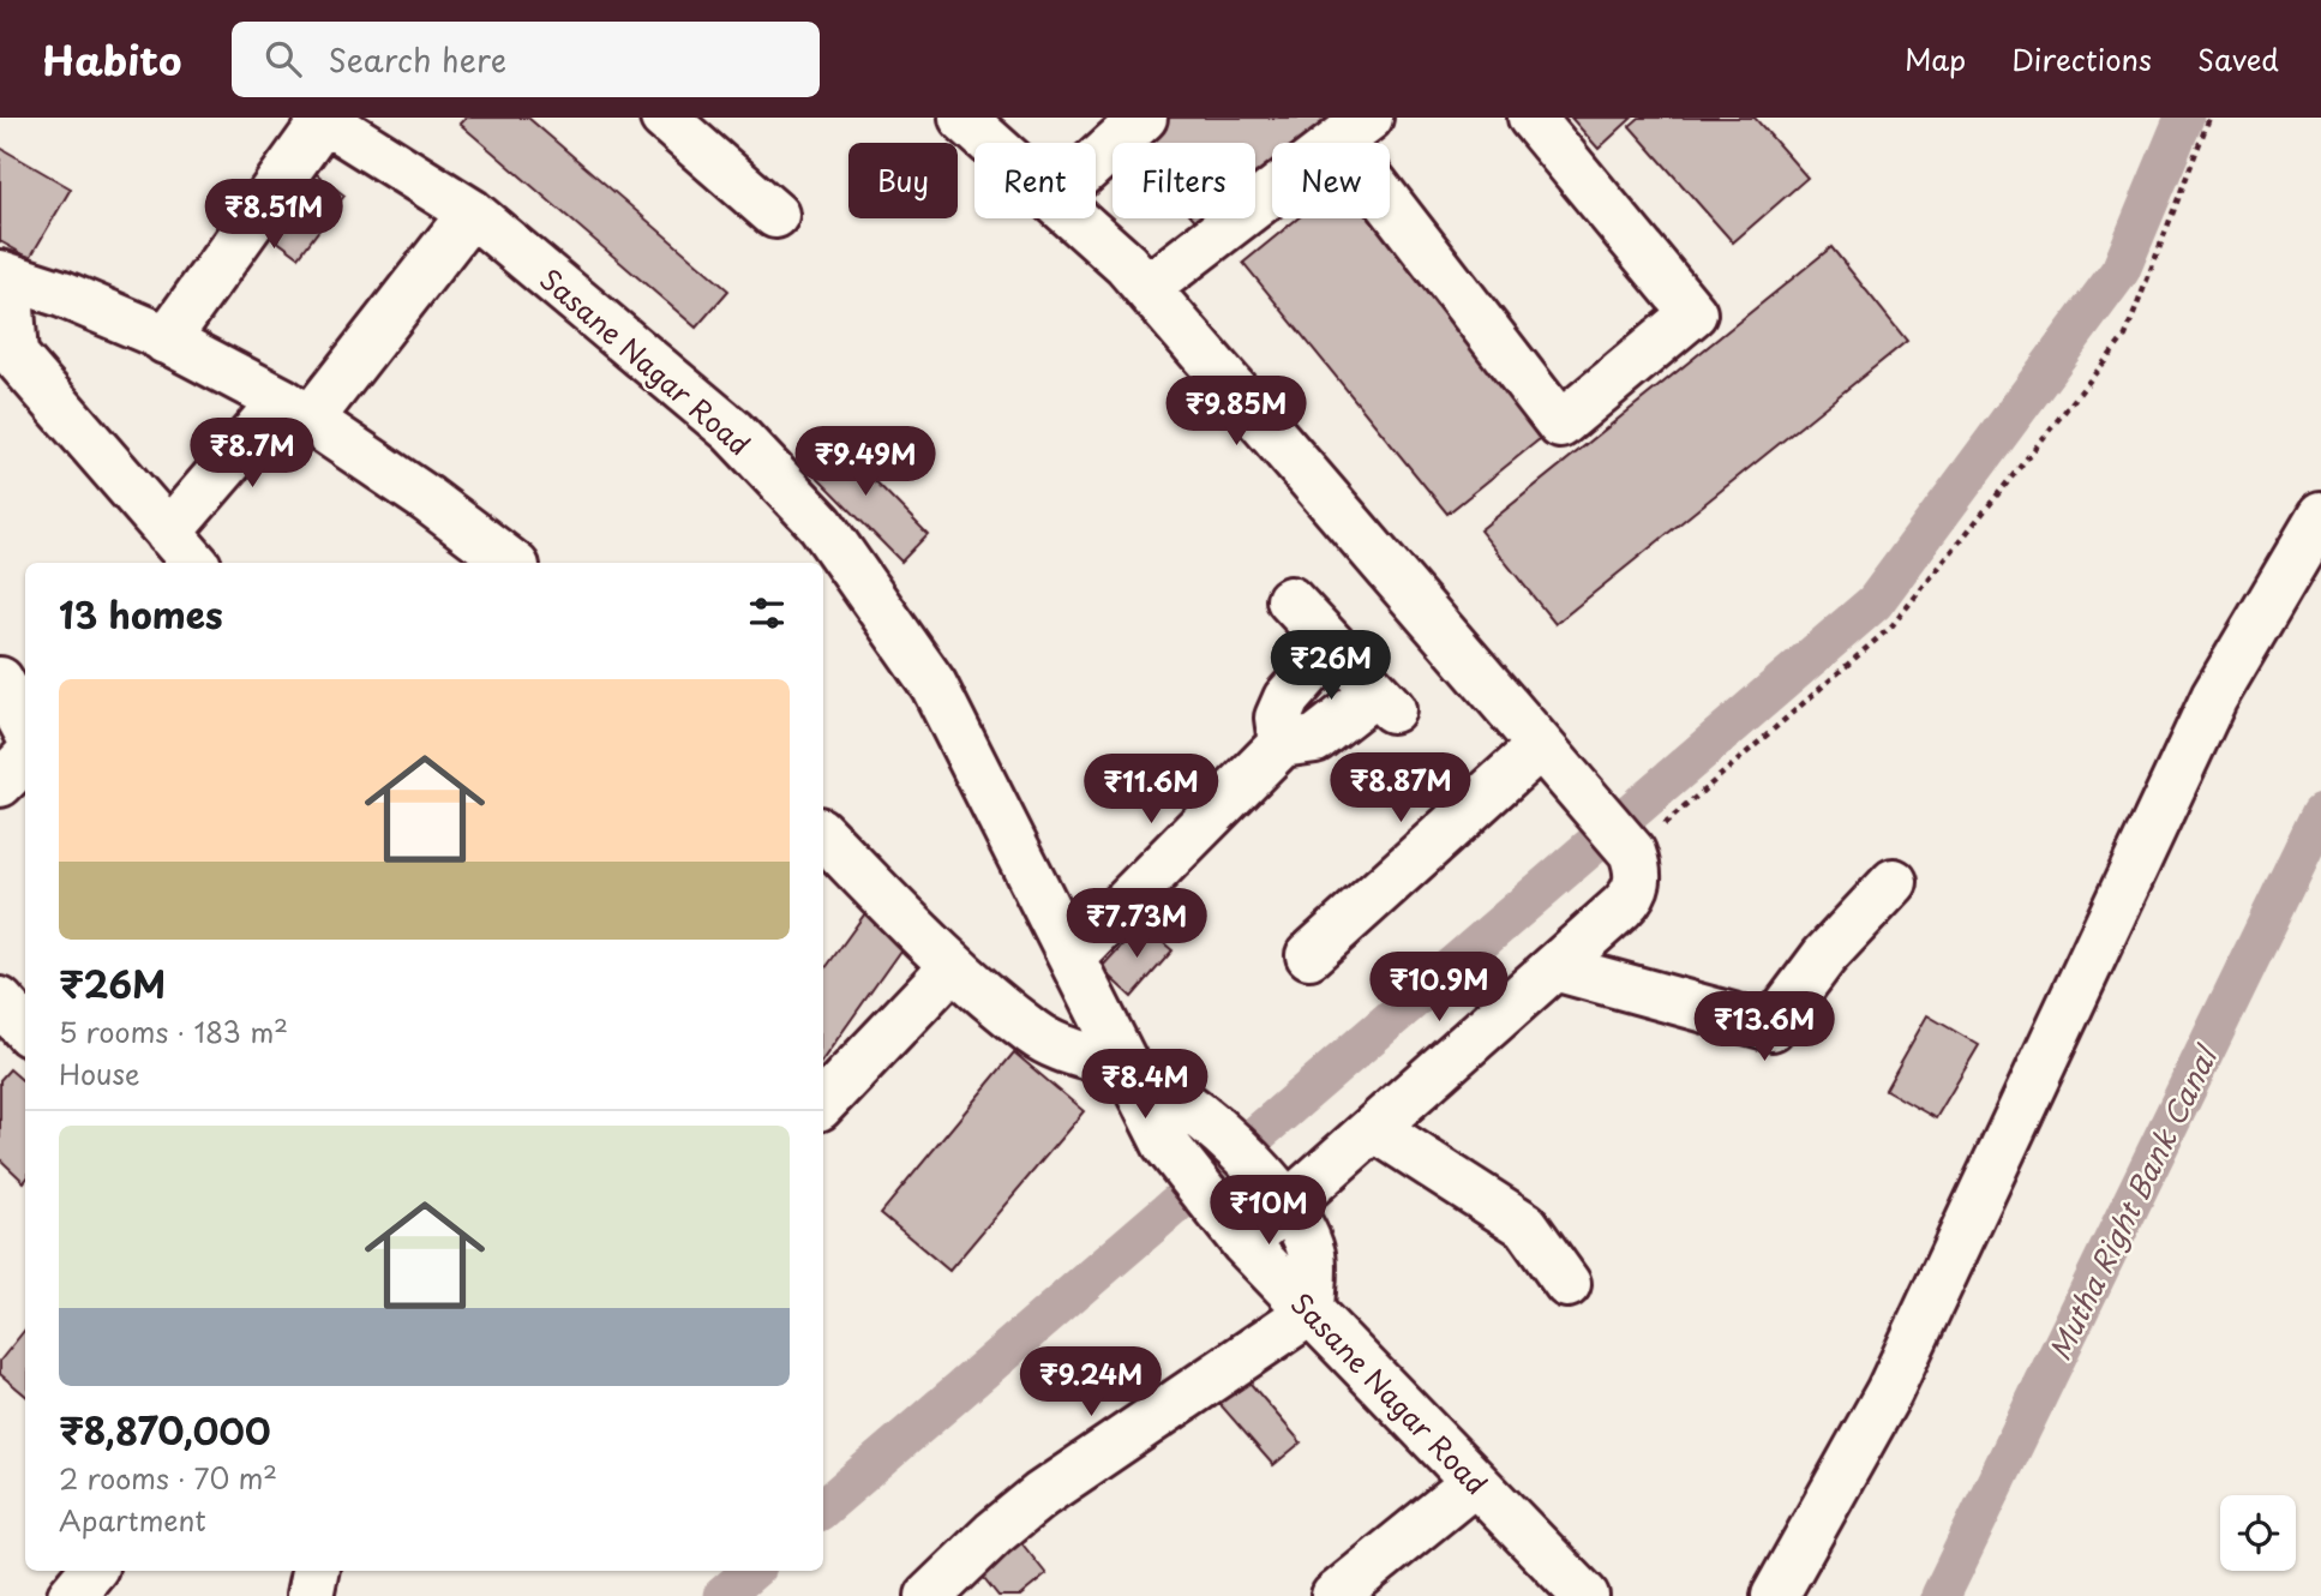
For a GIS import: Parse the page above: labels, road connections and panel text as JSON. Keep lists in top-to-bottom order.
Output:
{
  "streets": {
    "street": ["Sasane Nagar Road"]
  },
  "water": ["Mutha Right Bank Canal"],
  "page": {
    "header": "Habito",
    "search": "Search here",
    "nav": ["Map", "Directions", "Saved"],
    "chip": [
      "Buy",
      "Rent",
      "Filters",
      "New"
    ],
    "price": [
      "₹8.51M",
      "₹9.85M",
      "₹8.7M",
      "₹9.49M",
      "₹26M",
      "₹8.87M",
      "₹11.6M",
      "₹7.73M",
      "₹10.9M",
      "₹13.6M",
      "₹8.4M",
      "₹10M",
      "₹9.24M"
    ],
    "heading": "13 homes",
    "list": [
      {
        "name": "₹26M",
        "note": "5 rooms · 183 m² · House"
      },
      {
        "name": "₹8,870,000",
        "note": "2 rooms · 70 m² · Apartment"
      }
    ]
  }
}
